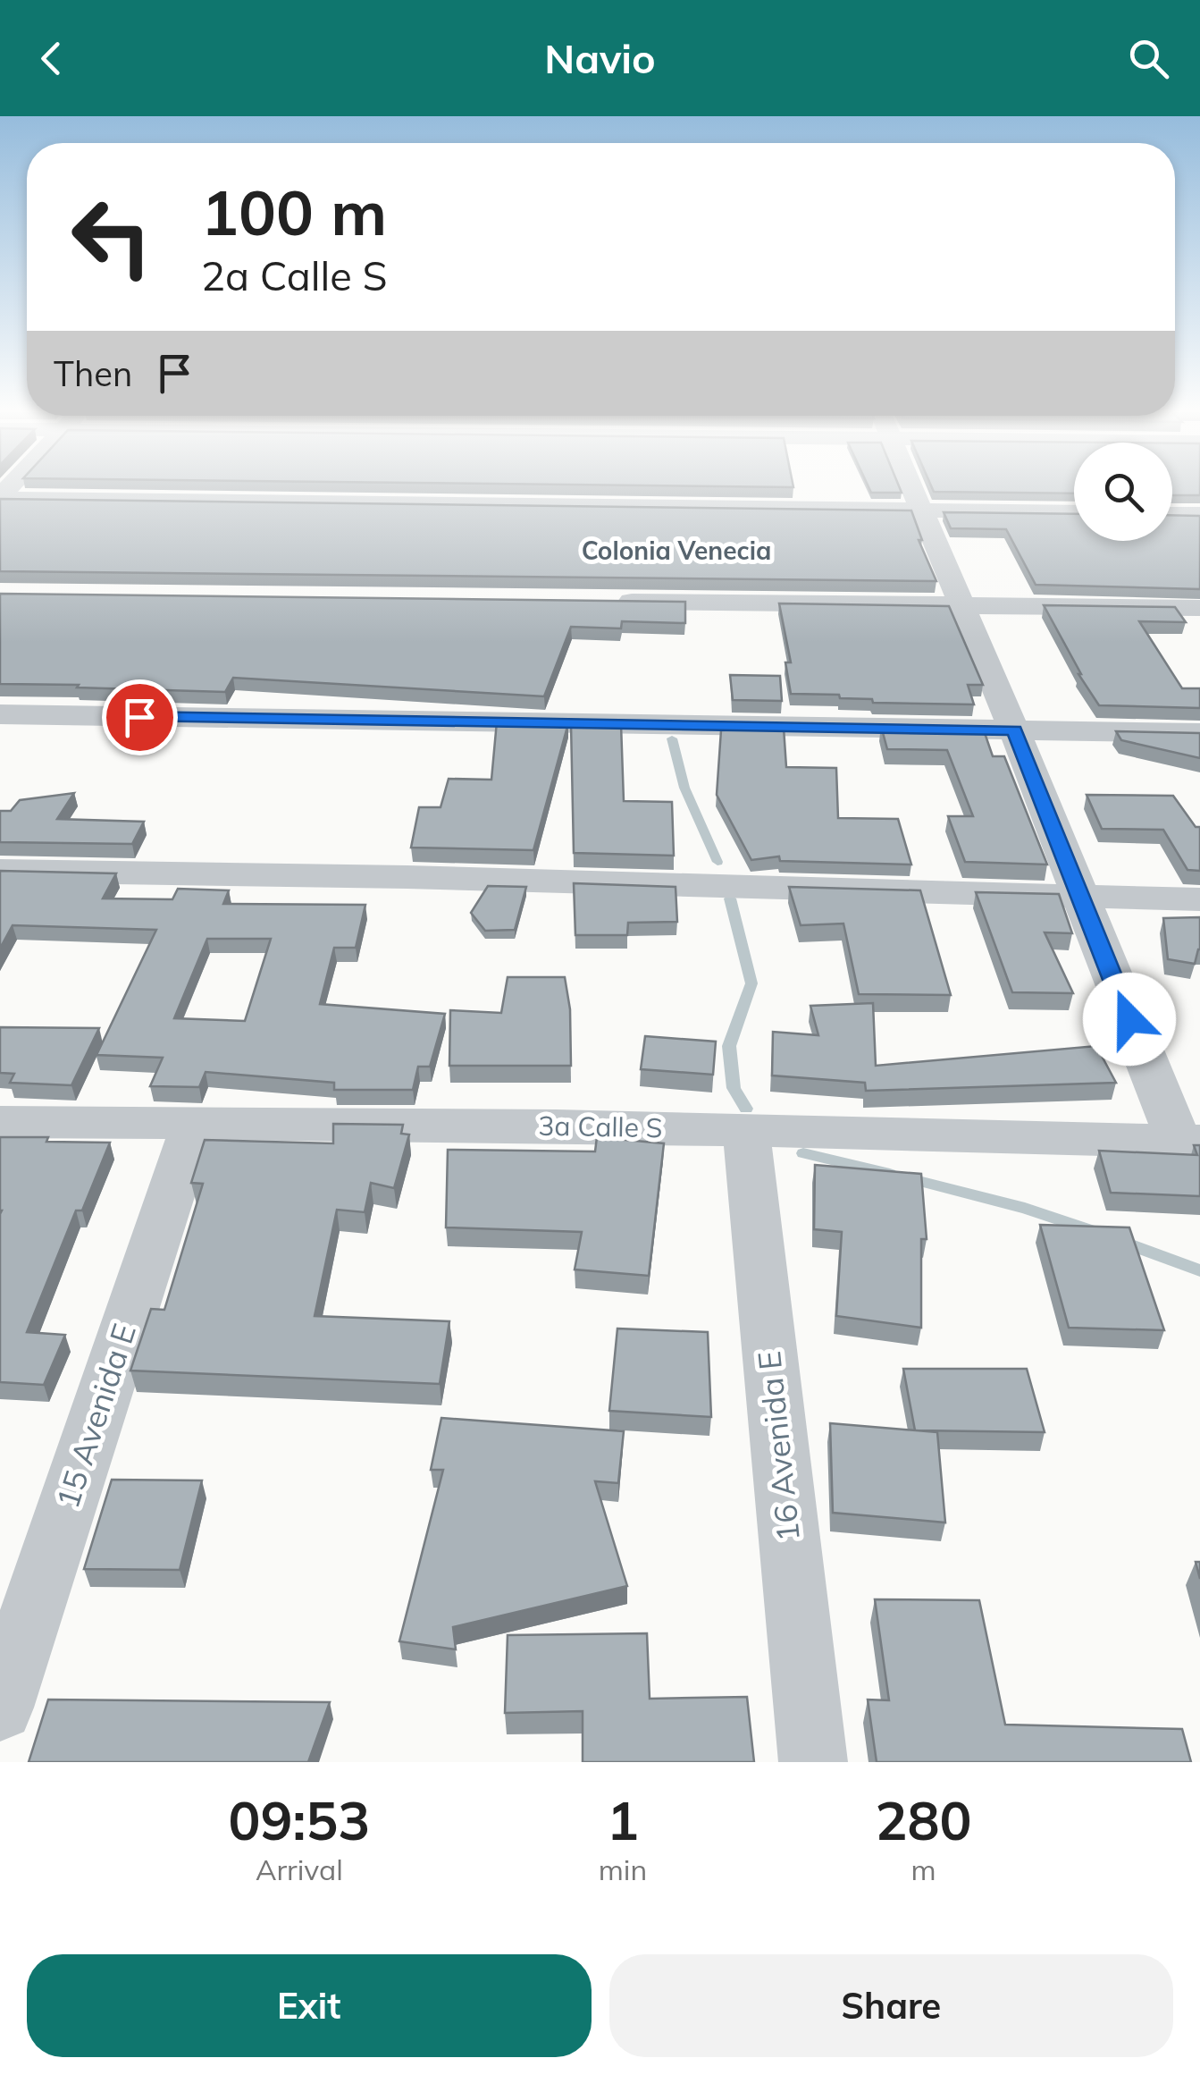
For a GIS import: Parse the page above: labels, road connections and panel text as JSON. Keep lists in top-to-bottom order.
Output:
{
  "streets": {
    "street": ["3a Calle S", "15 Avenida E", "16 Avenida E"]
  },
  "crossings": [
    ["3a Calle S", "15 Avenida E"],
    ["3a Calle S", "16 Avenida E"]
  ],
  "districts": ["Colonia Venecia"],
  "page": {
    "header": "Navio",
    "turn": ["100 m", "2a Calle S"],
    "then": "Then",
    "eta": [
      "09:53",
      "Arrival",
      "1",
      "min",
      "280",
      "m"
    ],
    "buttons": ["Exit", "Share"]
  }
}
